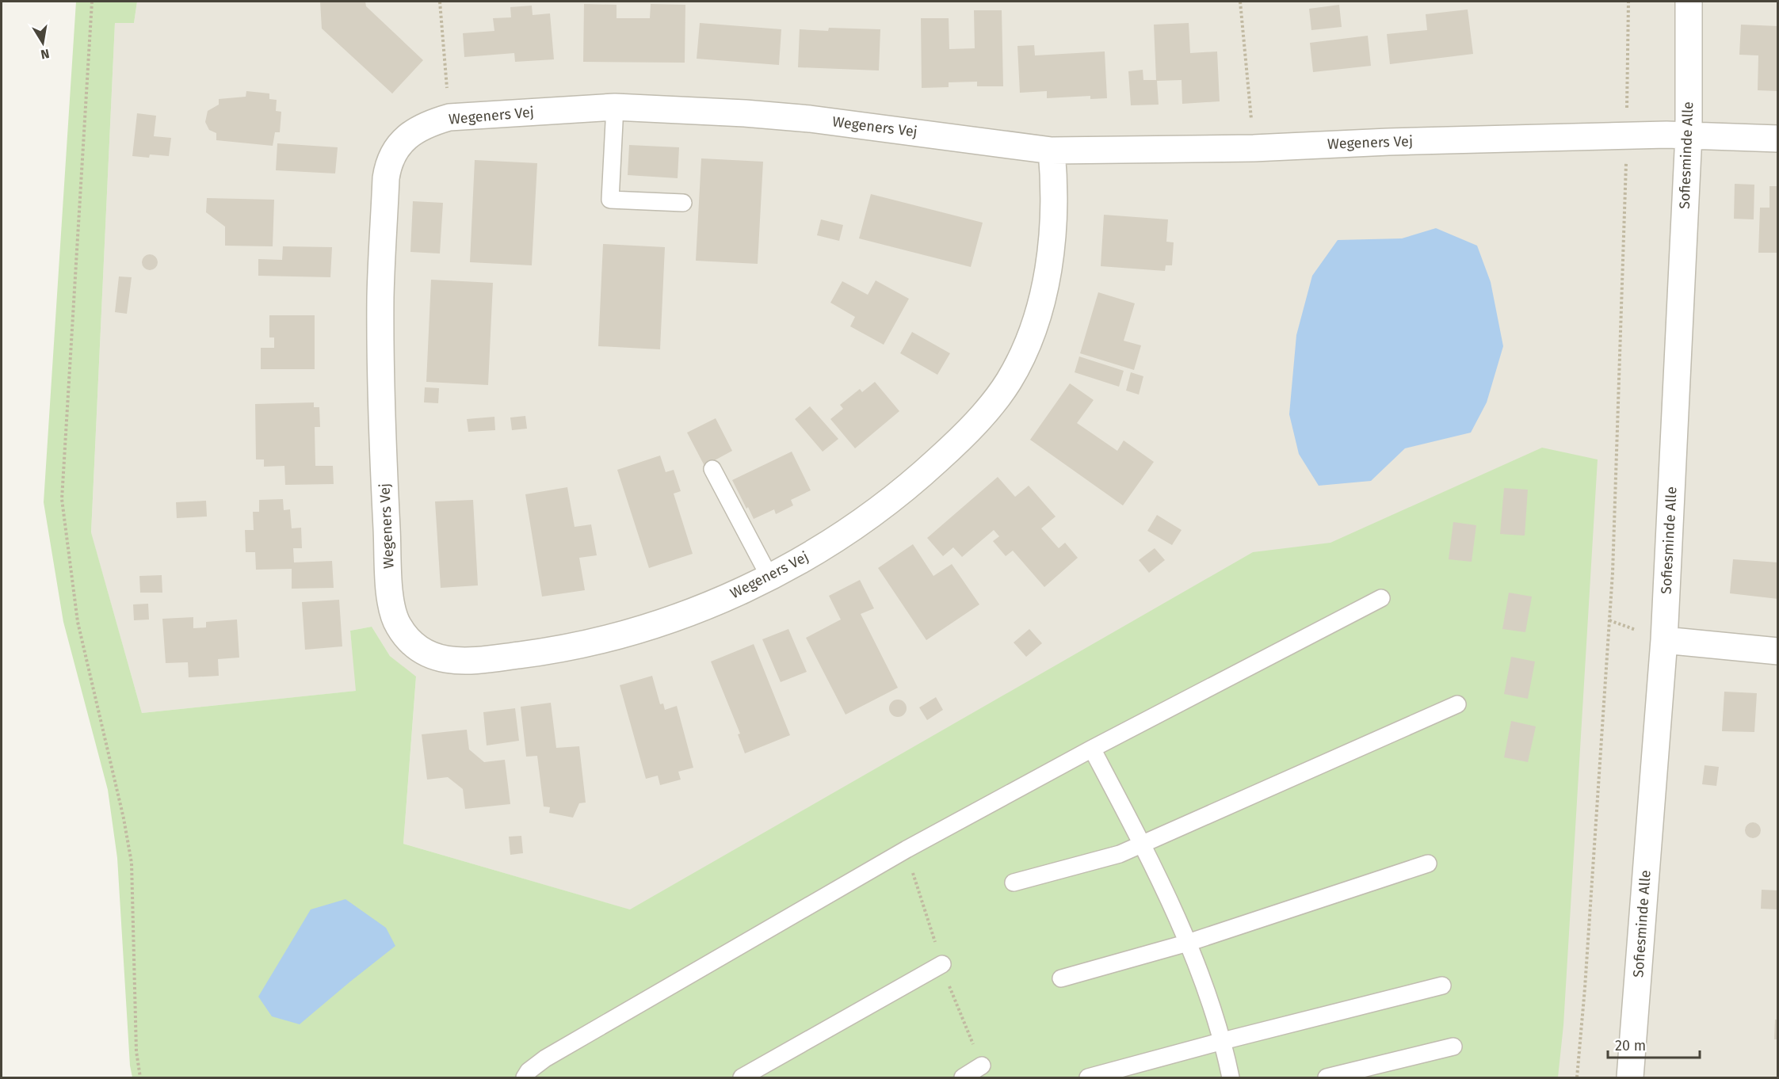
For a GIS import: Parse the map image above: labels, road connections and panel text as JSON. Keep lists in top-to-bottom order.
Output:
{
  "streets": {
    "street": ["Wegeners Vej", "Sofiesminde Alle"]
  },
  "crossings": [
    ["Wegeners Vej", "Sofiesminde Alle"]
  ],
  "scale_bar": "20 m",
  "north": "bottom"
}
